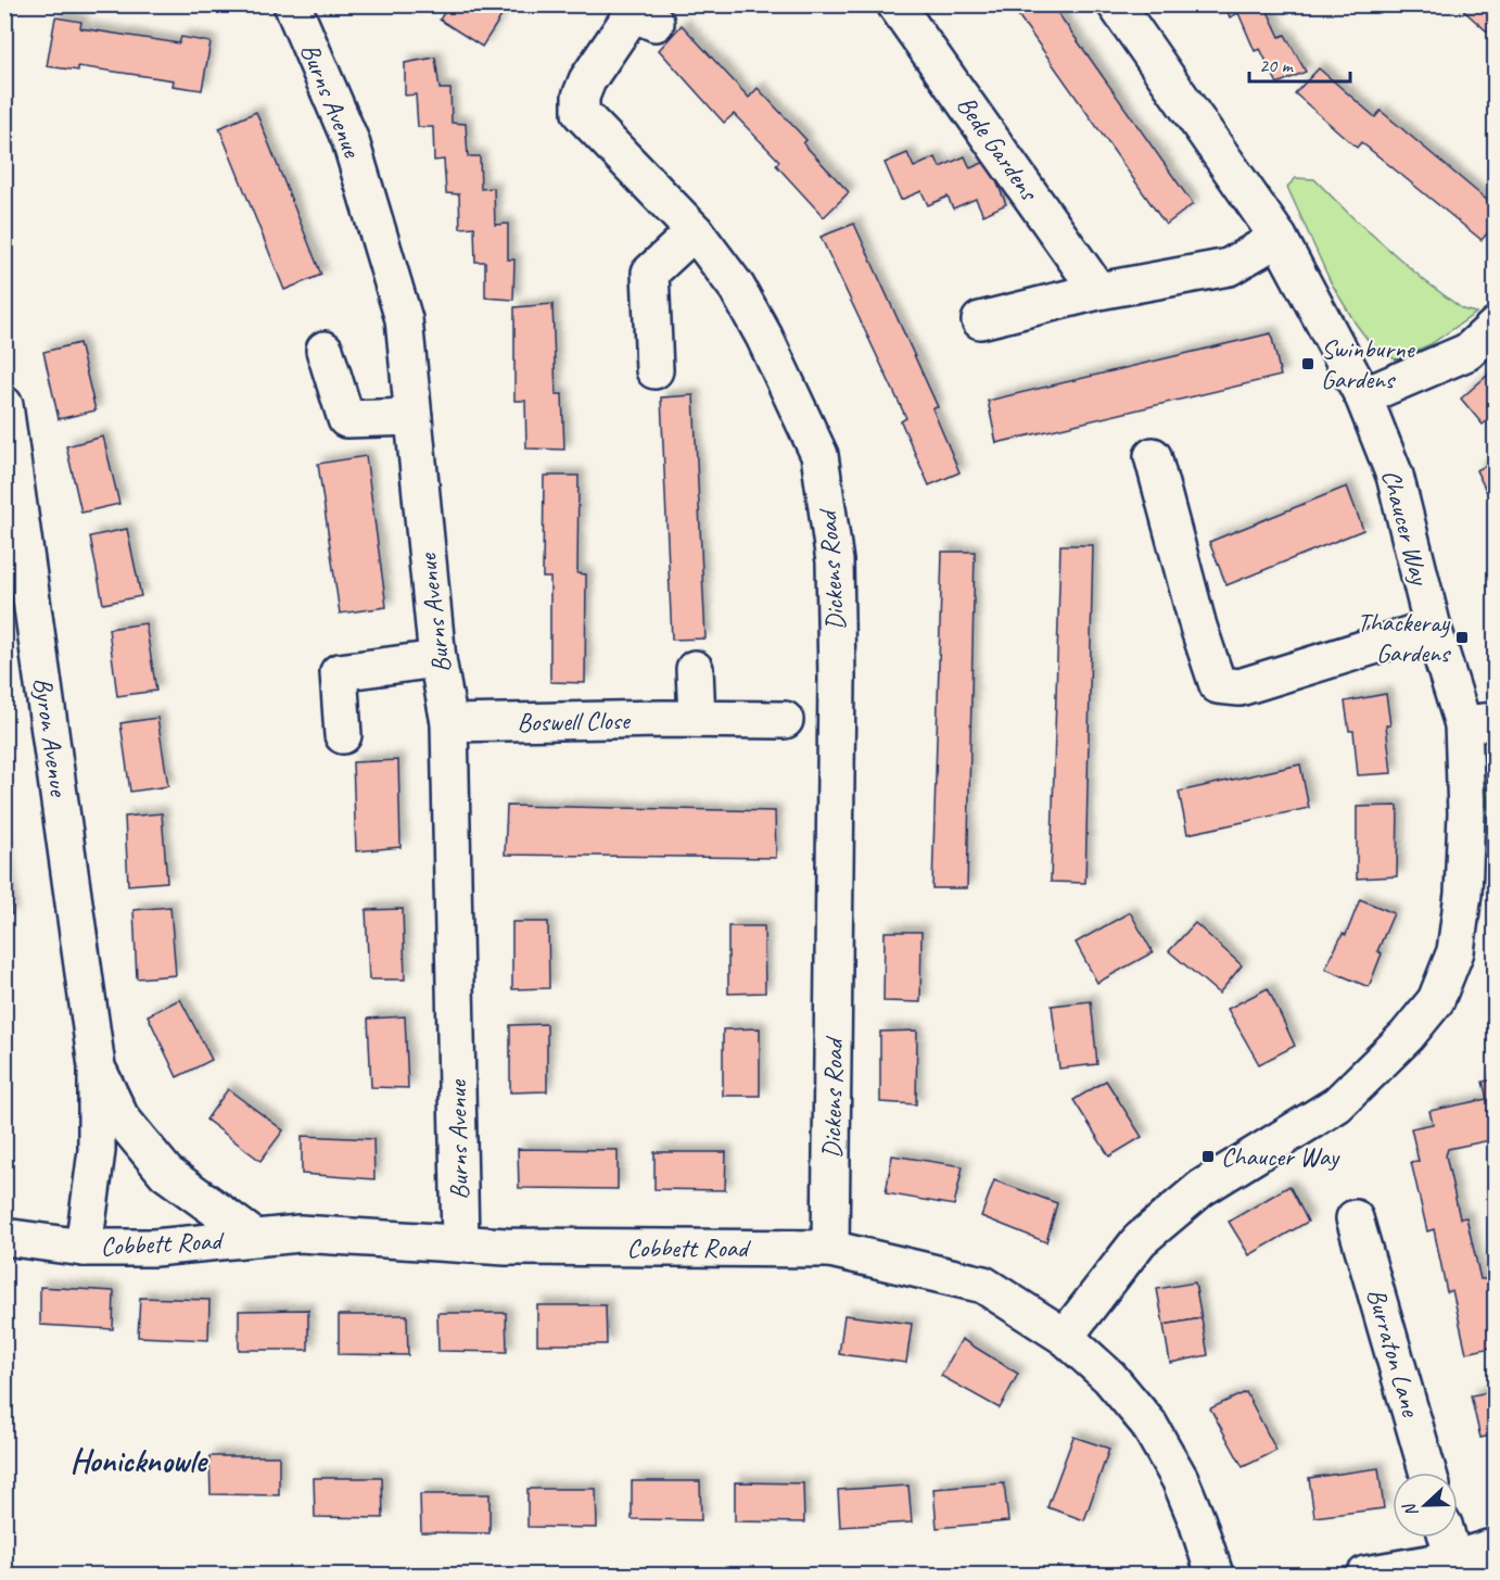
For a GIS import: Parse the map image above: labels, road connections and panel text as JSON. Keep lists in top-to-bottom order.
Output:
{
  "streets": {
    "street": [
      "Burns Avenue",
      "Bede Gardens",
      "Chaucer Way",
      "Dickens Road",
      "Boswell Close",
      "Byron Avenue",
      "Cobbett Road",
      "Burraton Lane"
    ]
  },
  "crossings": [
    ["Burns Avenue", "Boswell Close"],
    ["Burns Avenue", "Cobbett Road"],
    ["Chaucer Way", "Cobbett Road"],
    ["Dickens Road", "Cobbett Road"],
    ["Byron Avenue", "Cobbett Road"]
  ],
  "districts": ["Honicknowle"],
  "places": {
    "transit": ["Swinburne Gardens", "Thackeray Gardens", "Chaucer Way"]
  },
  "scale_bar": "20 m",
  "north": "left"
}
